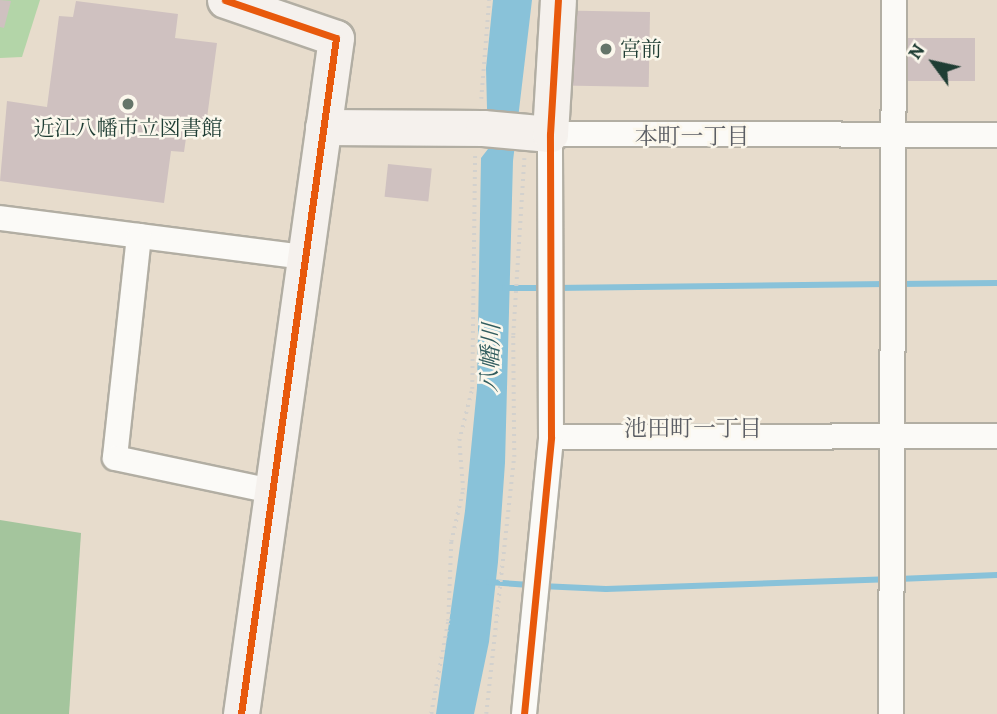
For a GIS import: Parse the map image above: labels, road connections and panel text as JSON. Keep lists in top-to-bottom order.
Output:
{
  "districts": ["本町一丁目", "池田町一丁目"],
  "water": ["八幡川"],
  "places": ["宮前", "近江八幡市立図書館"],
  "north": "top left"
}
